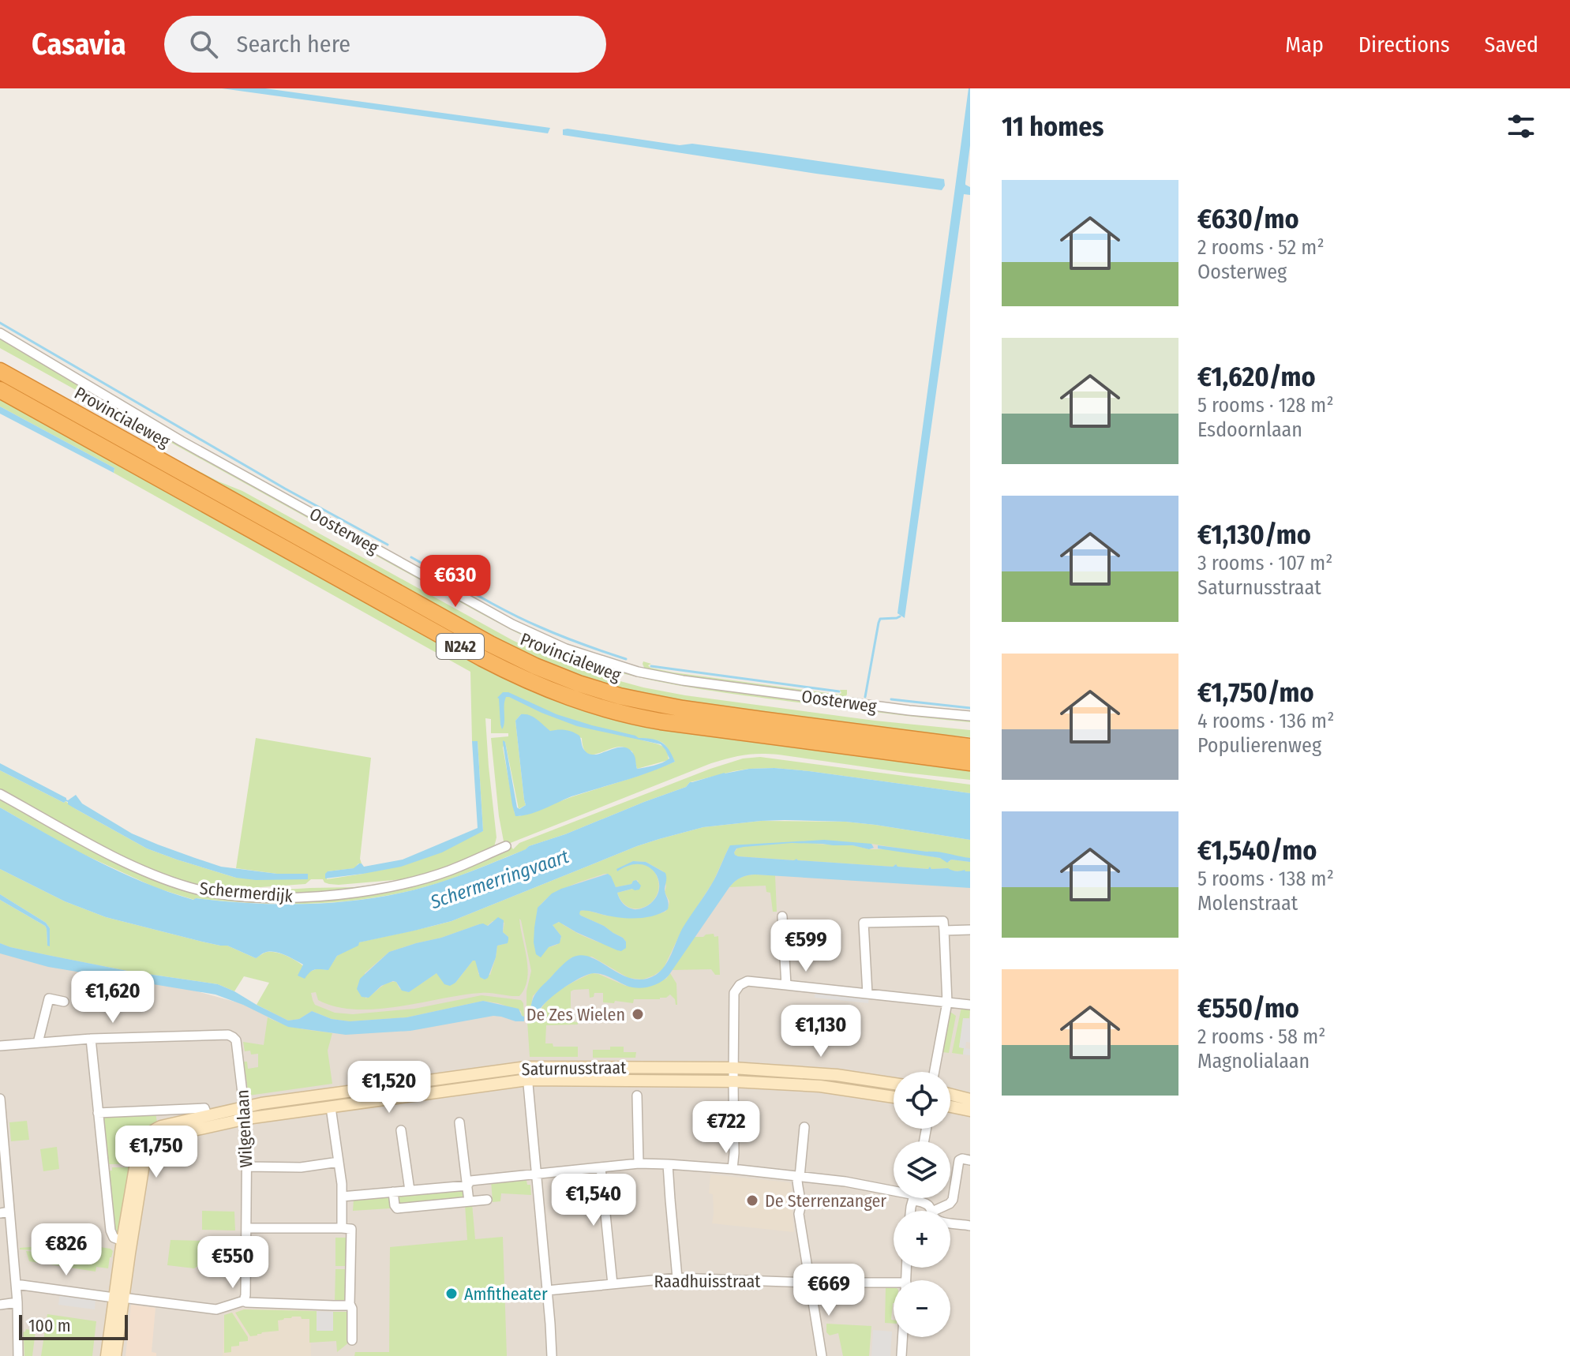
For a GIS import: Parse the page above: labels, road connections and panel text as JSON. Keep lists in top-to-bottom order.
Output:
{
  "streets": {
    "highway": ["Provincialeweg", "N242"],
    "street": [
      "Oosterweg",
      "Schermerdijk",
      "Saturnusstraat",
      "Wilgenlaan",
      "Raadhuisstraat"
    ]
  },
  "crossings": [
    ["Saturnusstraat", "Wilgenlaan"]
  ],
  "water": ["Schermerringvaart"],
  "places": ["De Zes Wielen", "De Sterrenzanger", "Amfitheater"],
  "scale_bar": "100 m",
  "page": {
    "header": "Casavia",
    "search": "Search here",
    "nav": ["Map", "Directions", "Saved"],
    "heading": "11 homes",
    "list": [
      {
        "name": "€630/mo",
        "note": "2 rooms · 52 m² · Oosterweg"
      },
      {
        "name": "€1,620/mo",
        "note": "5 rooms · 128 m² · Esdoornlaan"
      },
      {
        "name": "€1,130/mo",
        "note": "3 rooms · 107 m² · Saturnusstraat"
      },
      {
        "name": "€1,750/mo",
        "note": "4 rooms · 136 m² · Populierenweg"
      },
      {
        "name": "€1,540/mo",
        "note": "5 rooms · 138 m² · Molenstraat"
      },
      {
        "name": "€550/mo",
        "note": "2 rooms · 58 m² · Magnolialaan"
      }
    ],
    "price": [
      "€630",
      "€599",
      "€1,620",
      "€1,130",
      "€1,520",
      "€722",
      "€1,750",
      "€1,540",
      "€826",
      "€550",
      "€669"
    ],
    "map_buttons": ["+", "−"],
    "scale": "100 m"
  }
}
